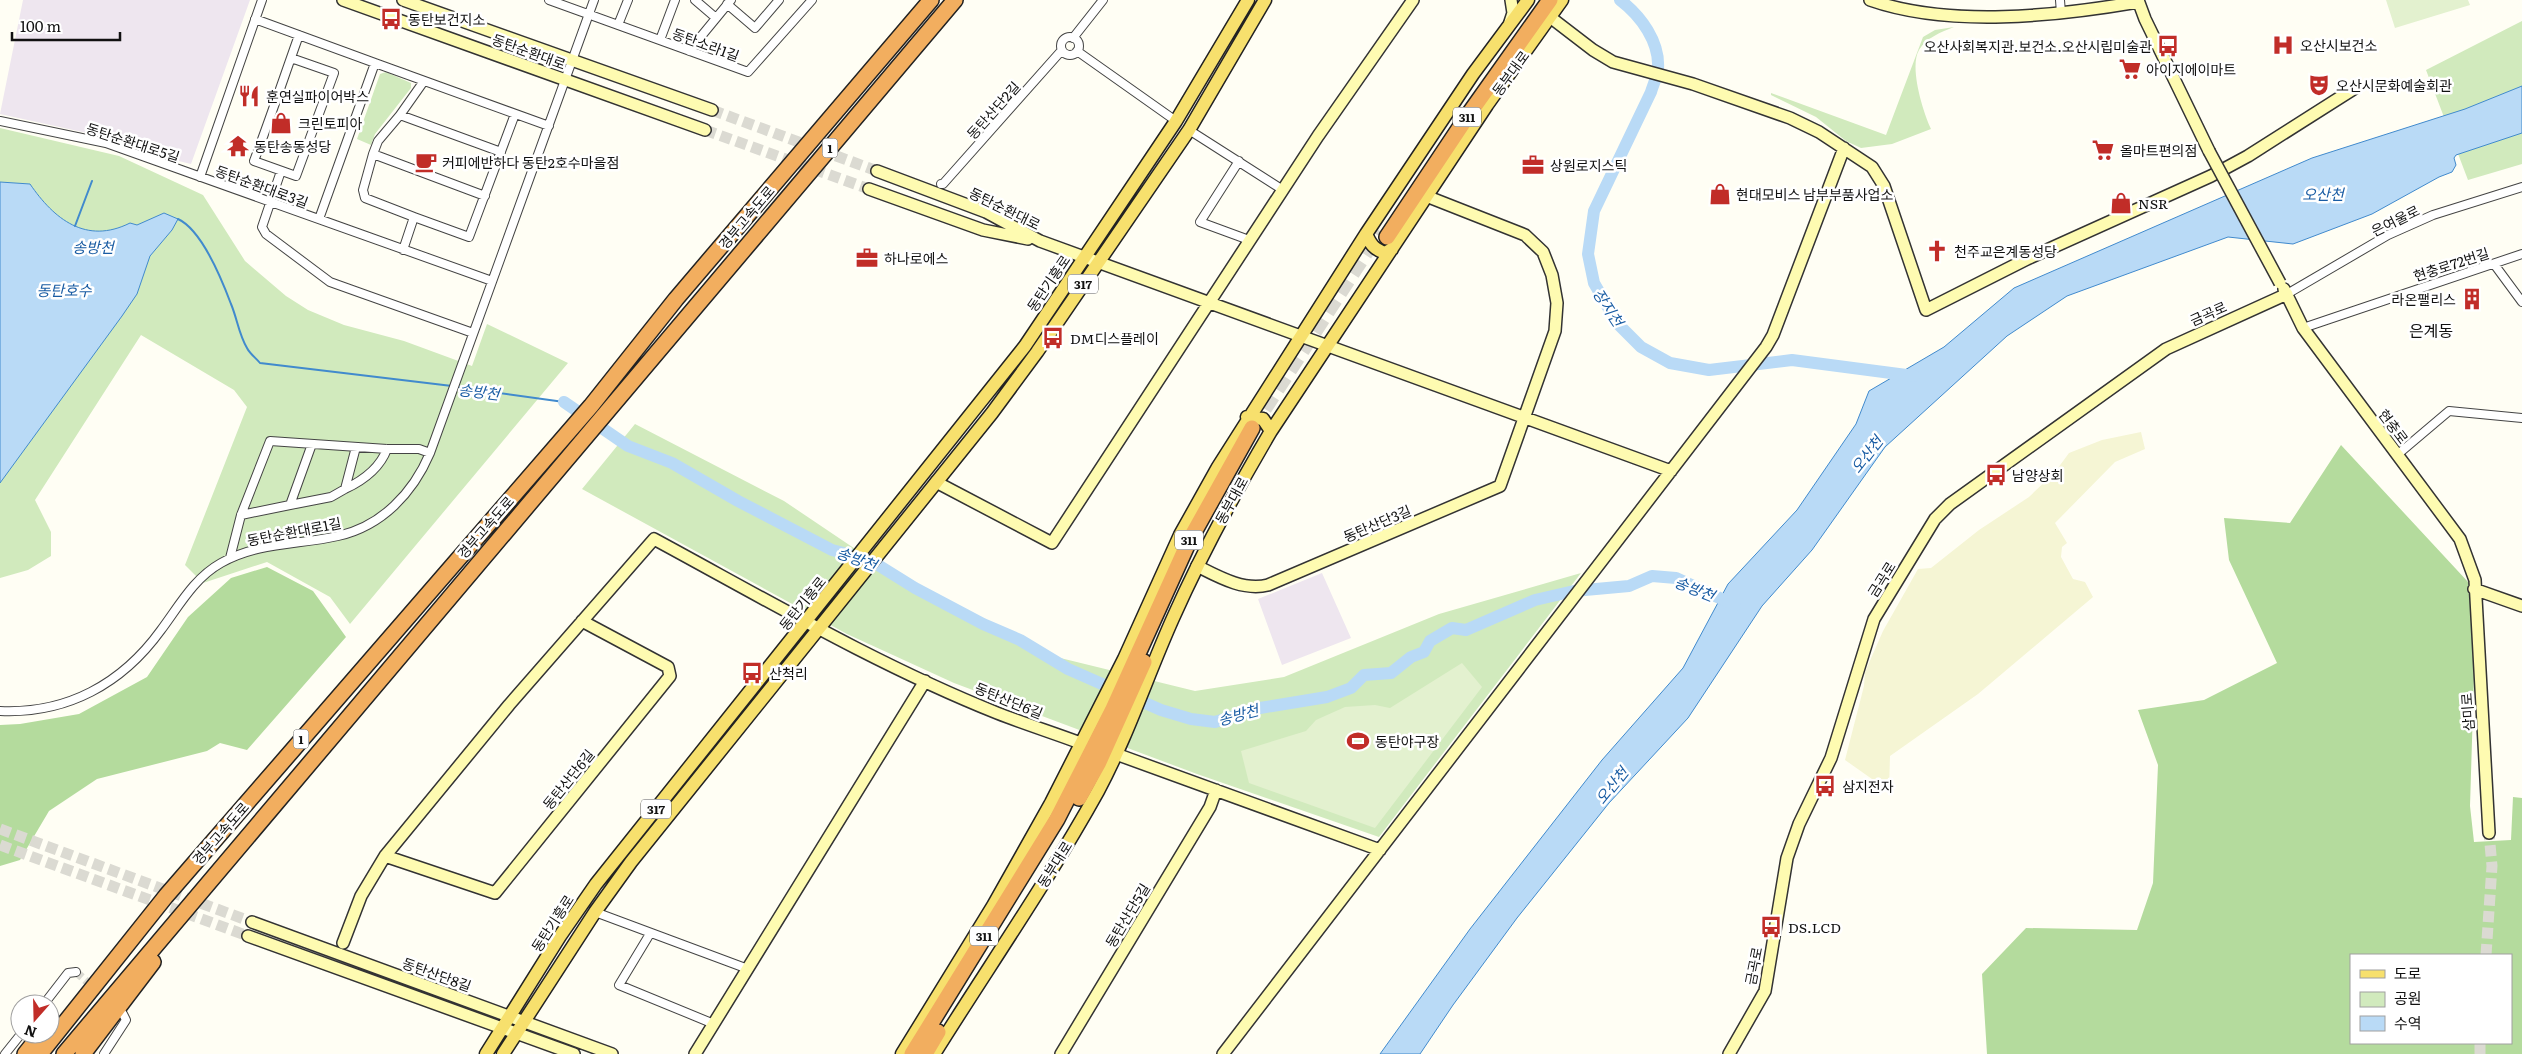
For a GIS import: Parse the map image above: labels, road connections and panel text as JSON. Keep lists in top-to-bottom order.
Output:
{
  "streets": {
    "highway": [
      "동부대로",
      "311",
      "1",
      "경부고속도로"
    ],
    "main road": ["동탄기흥로", "317"],
    "street": [
      "동탄소라1길",
      "동탄순환대로",
      "동탄산단2길",
      "동탄순환대로5길",
      "동탄순환대로3길",
      "은여울로",
      "현충로72번길",
      "금곡로",
      "현충로",
      "동탄산단3길",
      "동탄순환대로1길",
      "동탄산단6길",
      "삼미로",
      "동탄산단5길",
      "동탄산단8길"
    ]
  },
  "crossings": [
    ["동탄소라1길", "동탄순환대로1길"],
    ["동탄순환대로", "동탄순환대로1길"],
    ["동부대로", "동탄산단3길"],
    ["동부대로", "동탄산단6길"],
    ["동탄순환대로5길", "동탄순환대로3길"],
    ["동탄순환대로3길", "동탄순환대로1길"],
    ["은여울로", "금곡로"],
    ["은여울로", "현충로"],
    ["현충로72번길", "현충로"],
    ["동탄기흥로", "동탄산단6길"],
    ["동탄기흥로", "동탄산단8길"],
    ["금곡로", "현충로"],
    ["현충로", "삼미로"]
  ],
  "districts": ["은계동"],
  "water": [
    "오산천",
    "송방천",
    "동탄호수",
    "장지천"
  ],
  "places": {
    "bus stop": [
      "동탄보건지소",
      "오산사회복지관.보건소.오산시립미술관",
      "DM디스플레이",
      "남양상회",
      "산척리",
      "삼지전자",
      "DS.LCD"
    ],
    "hospital": ["오산시보건소"],
    "supermarket": ["아이지에이마트", "올마트편의점"],
    "theatre": ["오산시문화예술회관"],
    "restaurant": ["훈연실파이어박스"],
    "shop": ["크린토피아", "현대모비스 남부부품사업소", "NSR"],
    "temple": ["동탄송동성당"],
    "cafe": ["커피에반하다 동탄2호수마을점"],
    "office": ["상원로지스틱", "하나로에스"],
    "church": ["천주교은계동성당"],
    "building": ["라온팰리스"],
    "sports": ["동탄야구장"]
  },
  "legend": ["도로", "공원", "수역"],
  "scale_bar": "100 m",
  "north": "bottom"
}
